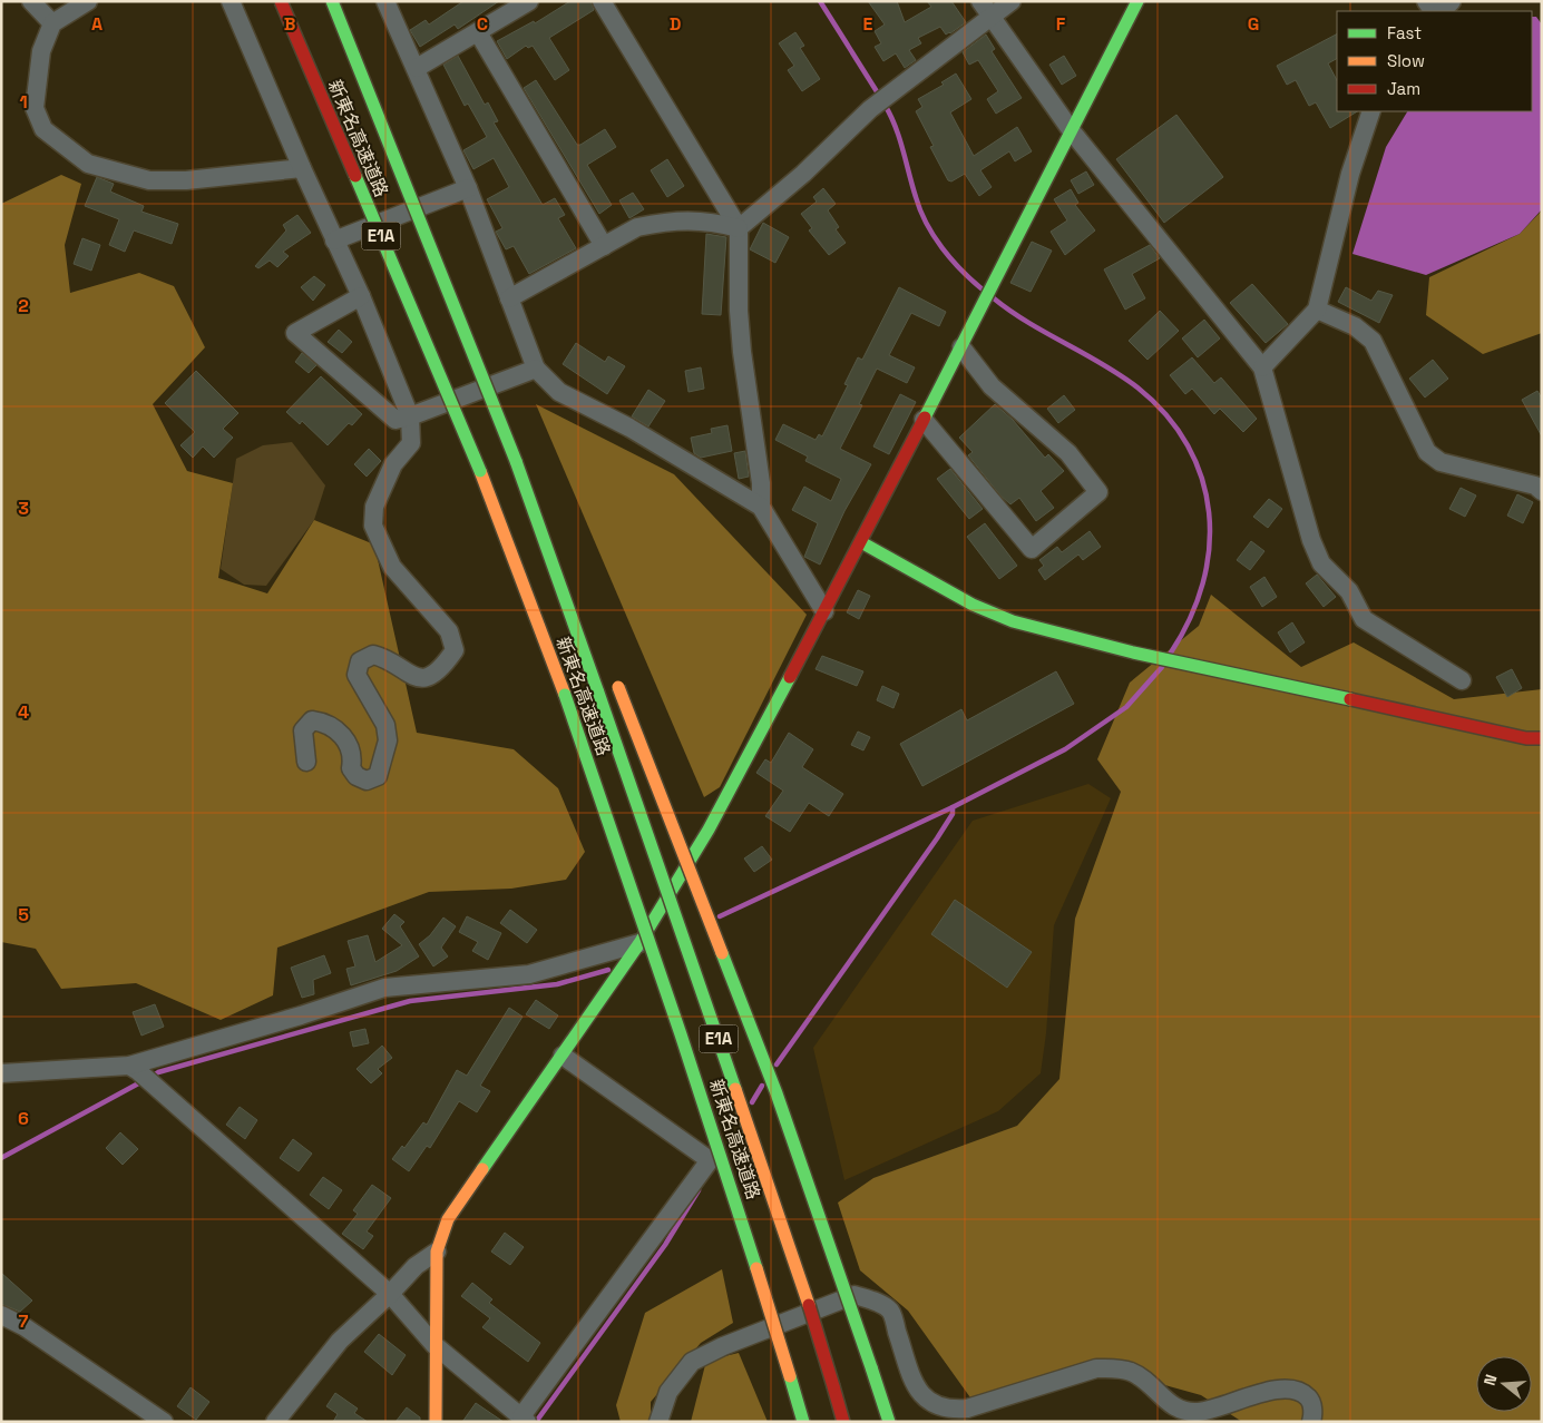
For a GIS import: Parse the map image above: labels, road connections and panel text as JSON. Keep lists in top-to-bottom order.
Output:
{
  "streets": {
    "main road": ["新東名高速道路", "E1A"]
  },
  "legend": ["Fast", "Slow", "Jam"],
  "north": "left",
  "grid": {
    "columns": [
      "A",
      "B",
      "C",
      "D",
      "E",
      "F",
      "G"
    ],
    "rows": [
      "1",
      "2",
      "3",
      "4",
      "5",
      "6",
      "7"
    ]
  }
}
